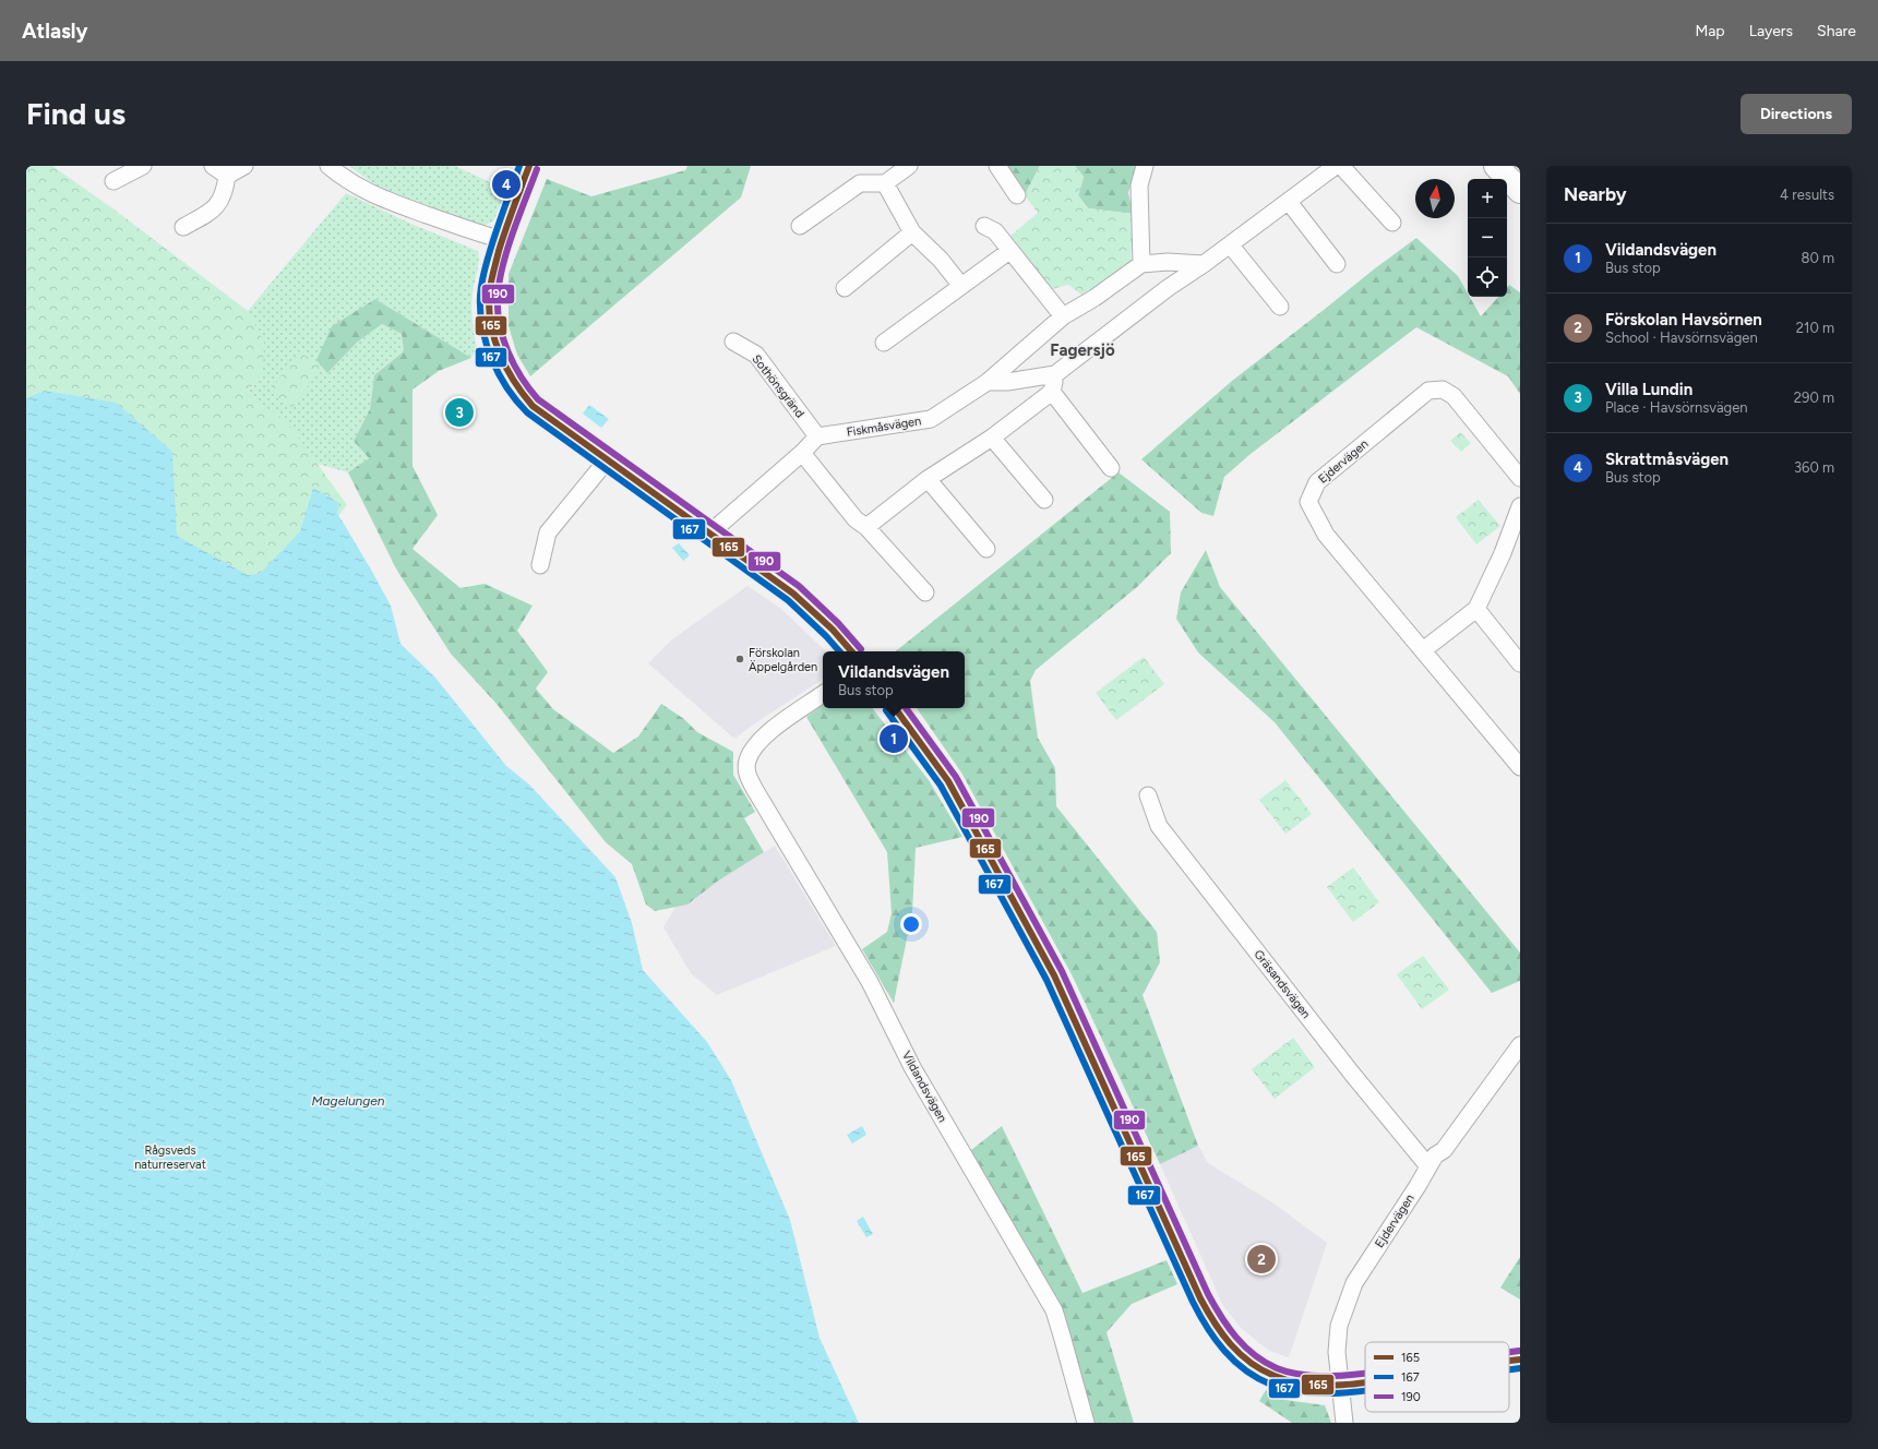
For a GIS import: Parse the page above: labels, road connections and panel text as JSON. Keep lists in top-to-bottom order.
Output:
{
  "streets": {
    "street": [
      "Sothönsgränd",
      "Fiskmåsvägen",
      "Ejdervägen",
      "Gräsandsvägen",
      "Vildandsvägen"
    ]
  },
  "crossings": [
    ["Sothönsgränd", "Fiskmåsvägen"],
    ["Ejdervägen", "Gräsandsvägen"]
  ],
  "districts": ["Fagersjö"],
  "water": ["Magelungen"],
  "parks": ["Rågsveds naturreservat"],
  "places": ["Förskolan Äppelgården"],
  "lines": ["transit line 165", "transit line 167", "transit line 190"],
  "legend": ["165", "167", "190"],
  "north": "top",
  "page": {
    "header": "Atlasly",
    "nav": ["Map", "Layers", "Share"],
    "buttons": "Directions",
    "title": "Find us",
    "heading": ["Nearby", "4 results"],
    "pins": [
      "4",
      "3",
      "1",
      "2"
    ],
    "map_buttons": ["+", "−"],
    "list": [
      {
        "mark": "1",
        "name": "Vildandsvägen",
        "note": "Bus stop",
        "value": "80 m"
      },
      {
        "mark": "2",
        "name": "Förskolan Havsörnen",
        "note": "School · Havsörnsvägen",
        "value": "210 m"
      },
      {
        "mark": "3",
        "name": "Villa Lundin",
        "note": "Place · Havsörnsvägen",
        "value": "290 m"
      },
      {
        "mark": "4",
        "name": "Skrattmåsvägen",
        "note": "Bus stop",
        "value": "360 m"
      }
    ],
    "popup": ["Vildandsvägen", "Bus stop"]
  }
}
